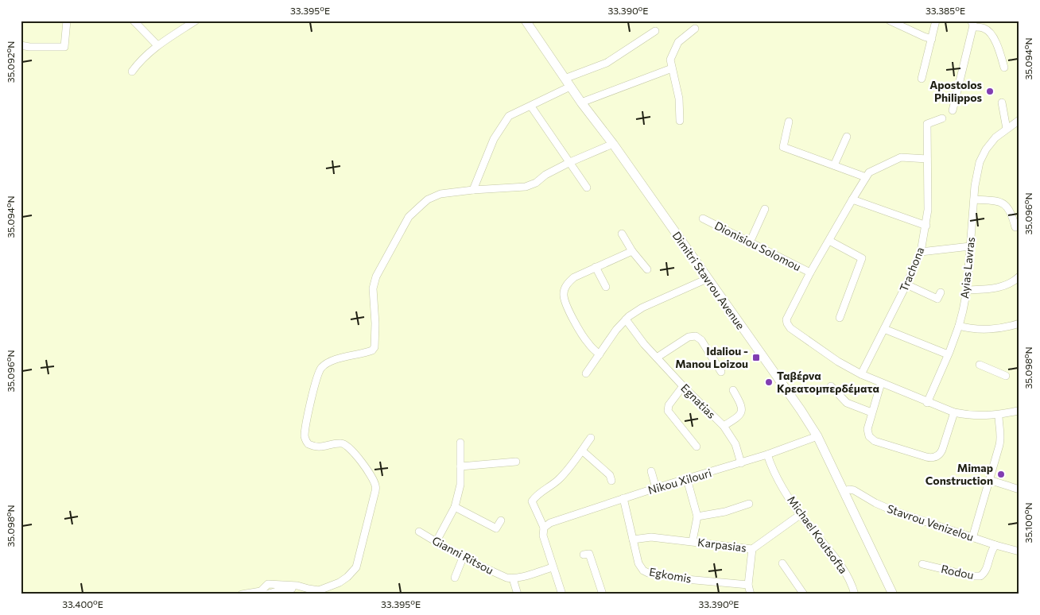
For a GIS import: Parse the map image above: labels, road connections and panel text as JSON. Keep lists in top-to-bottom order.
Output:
{
  "streets": {
    "main road": ["Dimitri Stavrou Avenue"],
    "street": [
      "Dionisiou Solomou",
      "Ayias Lavras",
      "Trachona",
      "Egnatias",
      "Nikou Xilouri",
      "Stavrou Venizelou",
      "Michael Koutsofta",
      "Karpasias",
      "Gianni Ritsou",
      "Rodou",
      "Egkomis"
    ]
  },
  "crossings": [
    ["Dionisiou Solomou", "Ayias Lavras"],
    ["Dionisiou Solomou", "Trachona"],
    ["Dimitri Stavrou Avenue", "Nikou Xilouri"],
    ["Dimitri Stavrou Avenue", "Stavrou Venizelou"],
    ["Egnatias", "Nikou Xilouri"],
    ["Nikou Xilouri", "Michael Koutsofta"],
    ["Nikou Xilouri", "Egkomis"],
    ["Stavrou Venizelou", "Rodou"],
    ["Michael Koutsofta", "Karpasias"],
    ["Karpasias", "Egkomis"]
  ],
  "places": {
    "other": ["Apostolos Philippos", "Ταβέρνα Κρεατομπερδέματα", "Mimap Construction"],
    "transit": ["Idaliou - Manou Loizou"]
  },
  "coordinates": [
    "33.395°E",
    "33.390°E",
    "33.385°E",
    "35.094°N",
    "35.092°N",
    "35.096°N",
    "35.098°N",
    "35.100°N",
    "33.400°E"
  ]
}
